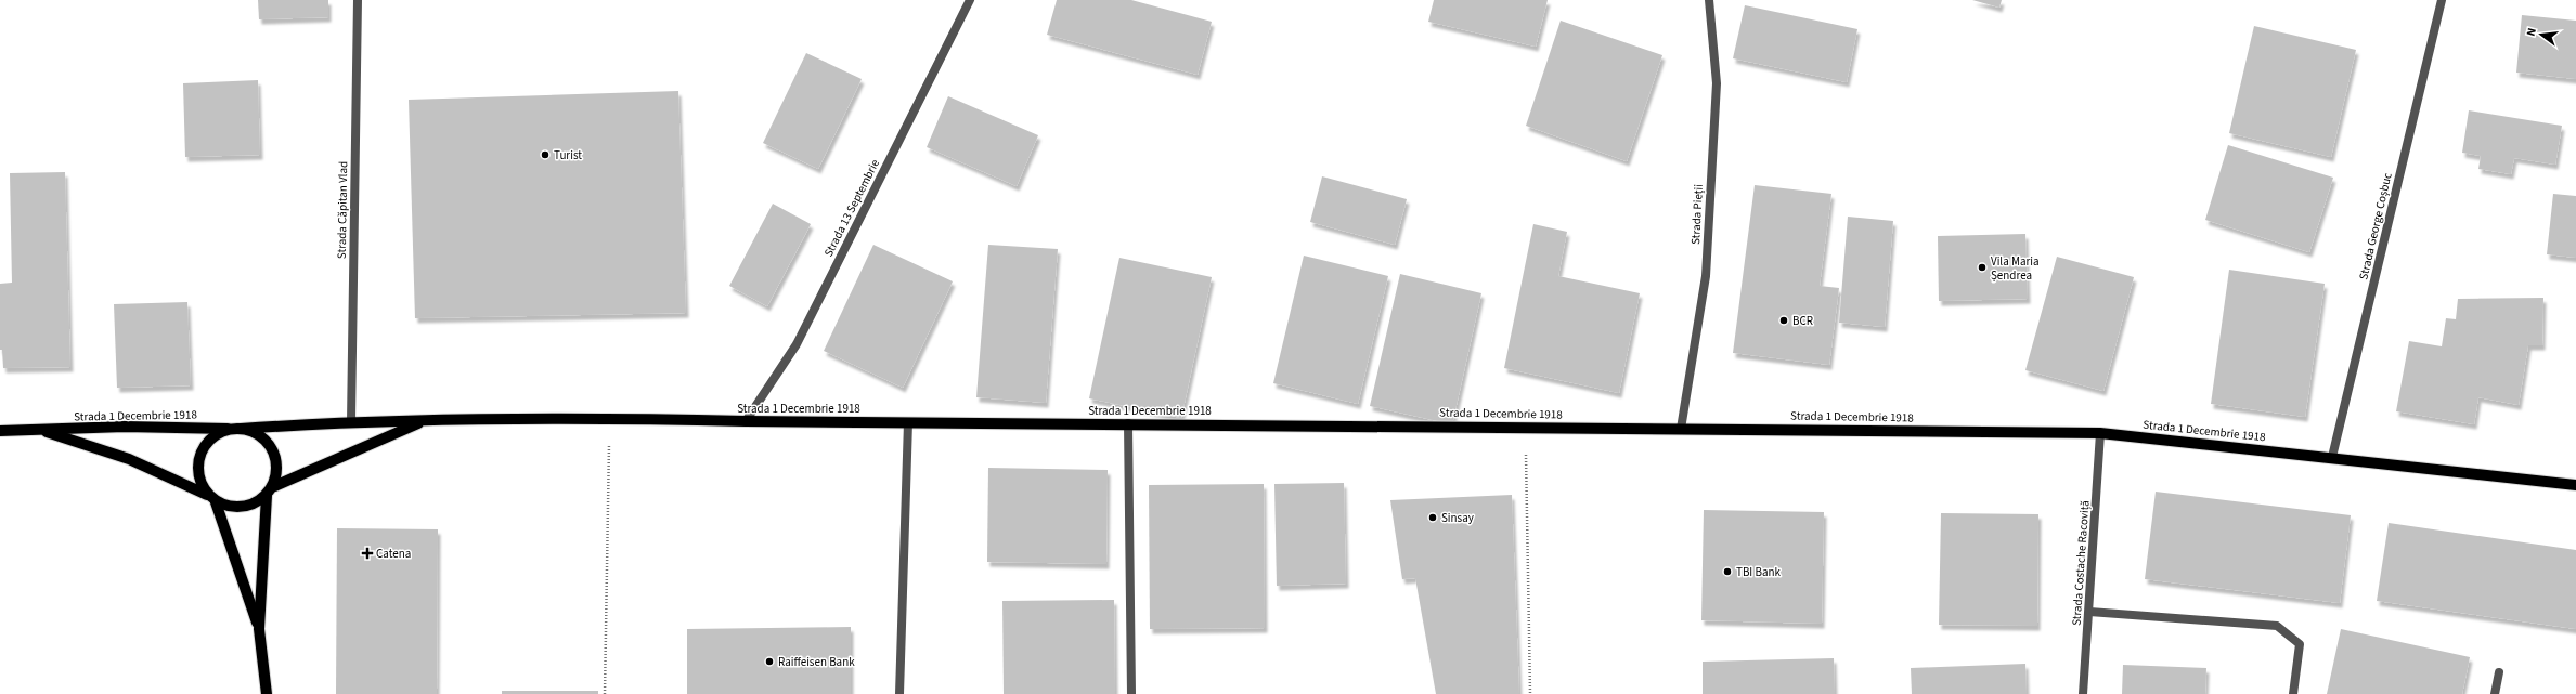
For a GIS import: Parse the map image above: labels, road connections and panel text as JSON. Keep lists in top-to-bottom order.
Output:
{
  "streets": {
    "main road": ["Strada 1 Decembrie 1918"],
    "street": [
      "Strada 13 Septembrie",
      "Strada Căpitan Vlad",
      "Strada Pieții",
      "Strada George Coșbuc",
      "Strada Costache Racoviță"
    ]
  },
  "crossings": [
    ["Strada 13 Septembrie", "Strada 1 Decembrie 1918"],
    ["Strada Căpitan Vlad", "Strada 1 Decembrie 1918"],
    ["Strada Pieții", "Strada 1 Decembrie 1918"],
    ["Strada George Coșbuc", "Strada 1 Decembrie 1918"],
    ["Strada 1 Decembrie 1918", "Strada Costache Racoviță"]
  ],
  "places": {
    "other": [
      "Turist",
      "Vila Maria Șendrea",
      "BCR",
      "Sinsay",
      "TBI Bank",
      "Raiffeisen Bank"
    ],
    "health": ["Catena"]
  },
  "north": "left"
}
